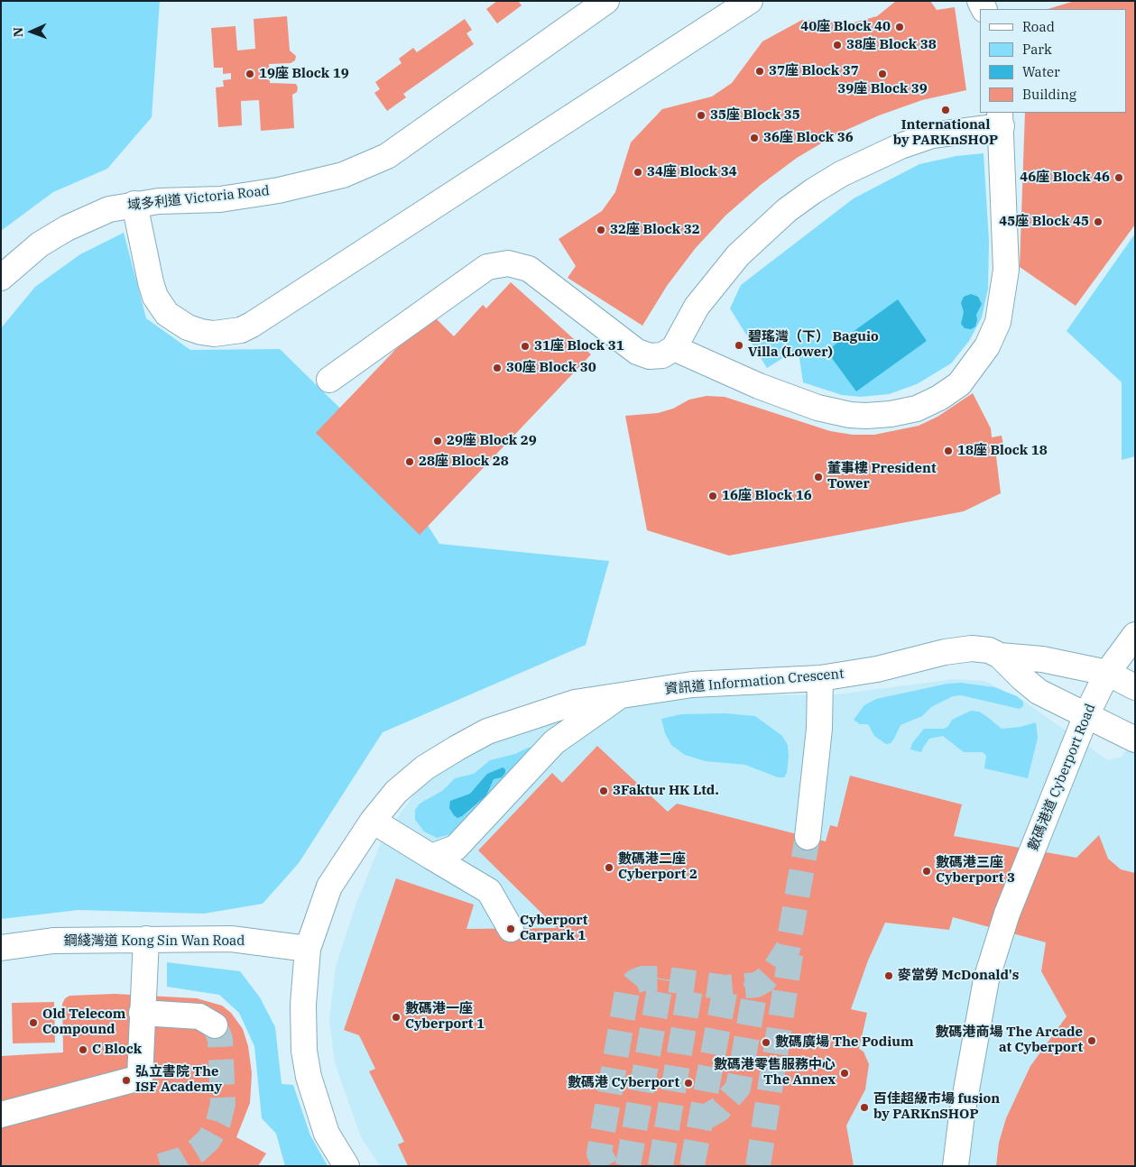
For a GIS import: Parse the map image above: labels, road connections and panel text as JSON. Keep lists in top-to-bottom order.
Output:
{
  "streets": {
    "street": [
      "域多利道 Victoria Road",
      "資訊道 Information Crescent",
      "數碼港道 Cyberport Road",
      "鋼綫灣道 Kong Sin Wan Road"
    ]
  },
  "crossings": [
    ["資訊道 Information Crescent", "數碼港道 Cyberport Road"],
    ["資訊道 Information Crescent", "鋼綫灣道 Kong Sin Wan Road"]
  ],
  "places": [
    "40座 Block 40",
    "38座 Block 38",
    "37座 Block 37",
    "19座 Block 19",
    "39座 Block 39",
    "International by PARKnSHOP",
    "35座 Block 35",
    "36座 Block 36",
    "34座 Block 34",
    "46座 Block 46",
    "45座 Block 45",
    "32座 Block 32",
    "碧瑤灣（下） Baguio Villa (Lower)",
    "31座 Block 31",
    "30座 Block 30",
    "29座 Block 29",
    "18座 Block 18",
    "28座 Block 28",
    "董事樓 President Tower",
    "16座 Block 16",
    "3Faktur HK Ltd.",
    "數碼港二座 Cyberport 2",
    "數碼港三座 Cyberport 3",
    "Cyberport Carpark 1",
    "麥當勞 McDonald's",
    "數碼港一座 Cyberport 1",
    "Old Telecom Compound",
    "數碼港商場 The Arcade at Cyberport",
    "數碼廣場 The Podium",
    "C Block",
    "數碼港零售服務中心 The Annex",
    "弘立書院 The ISF Academy",
    "數碼港 Cyberport",
    "百佳超級市場 fusion by PARKnSHOP"
  ],
  "legend": [
    "Road",
    "Park",
    "Water",
    "Building"
  ],
  "north": "left"
}
